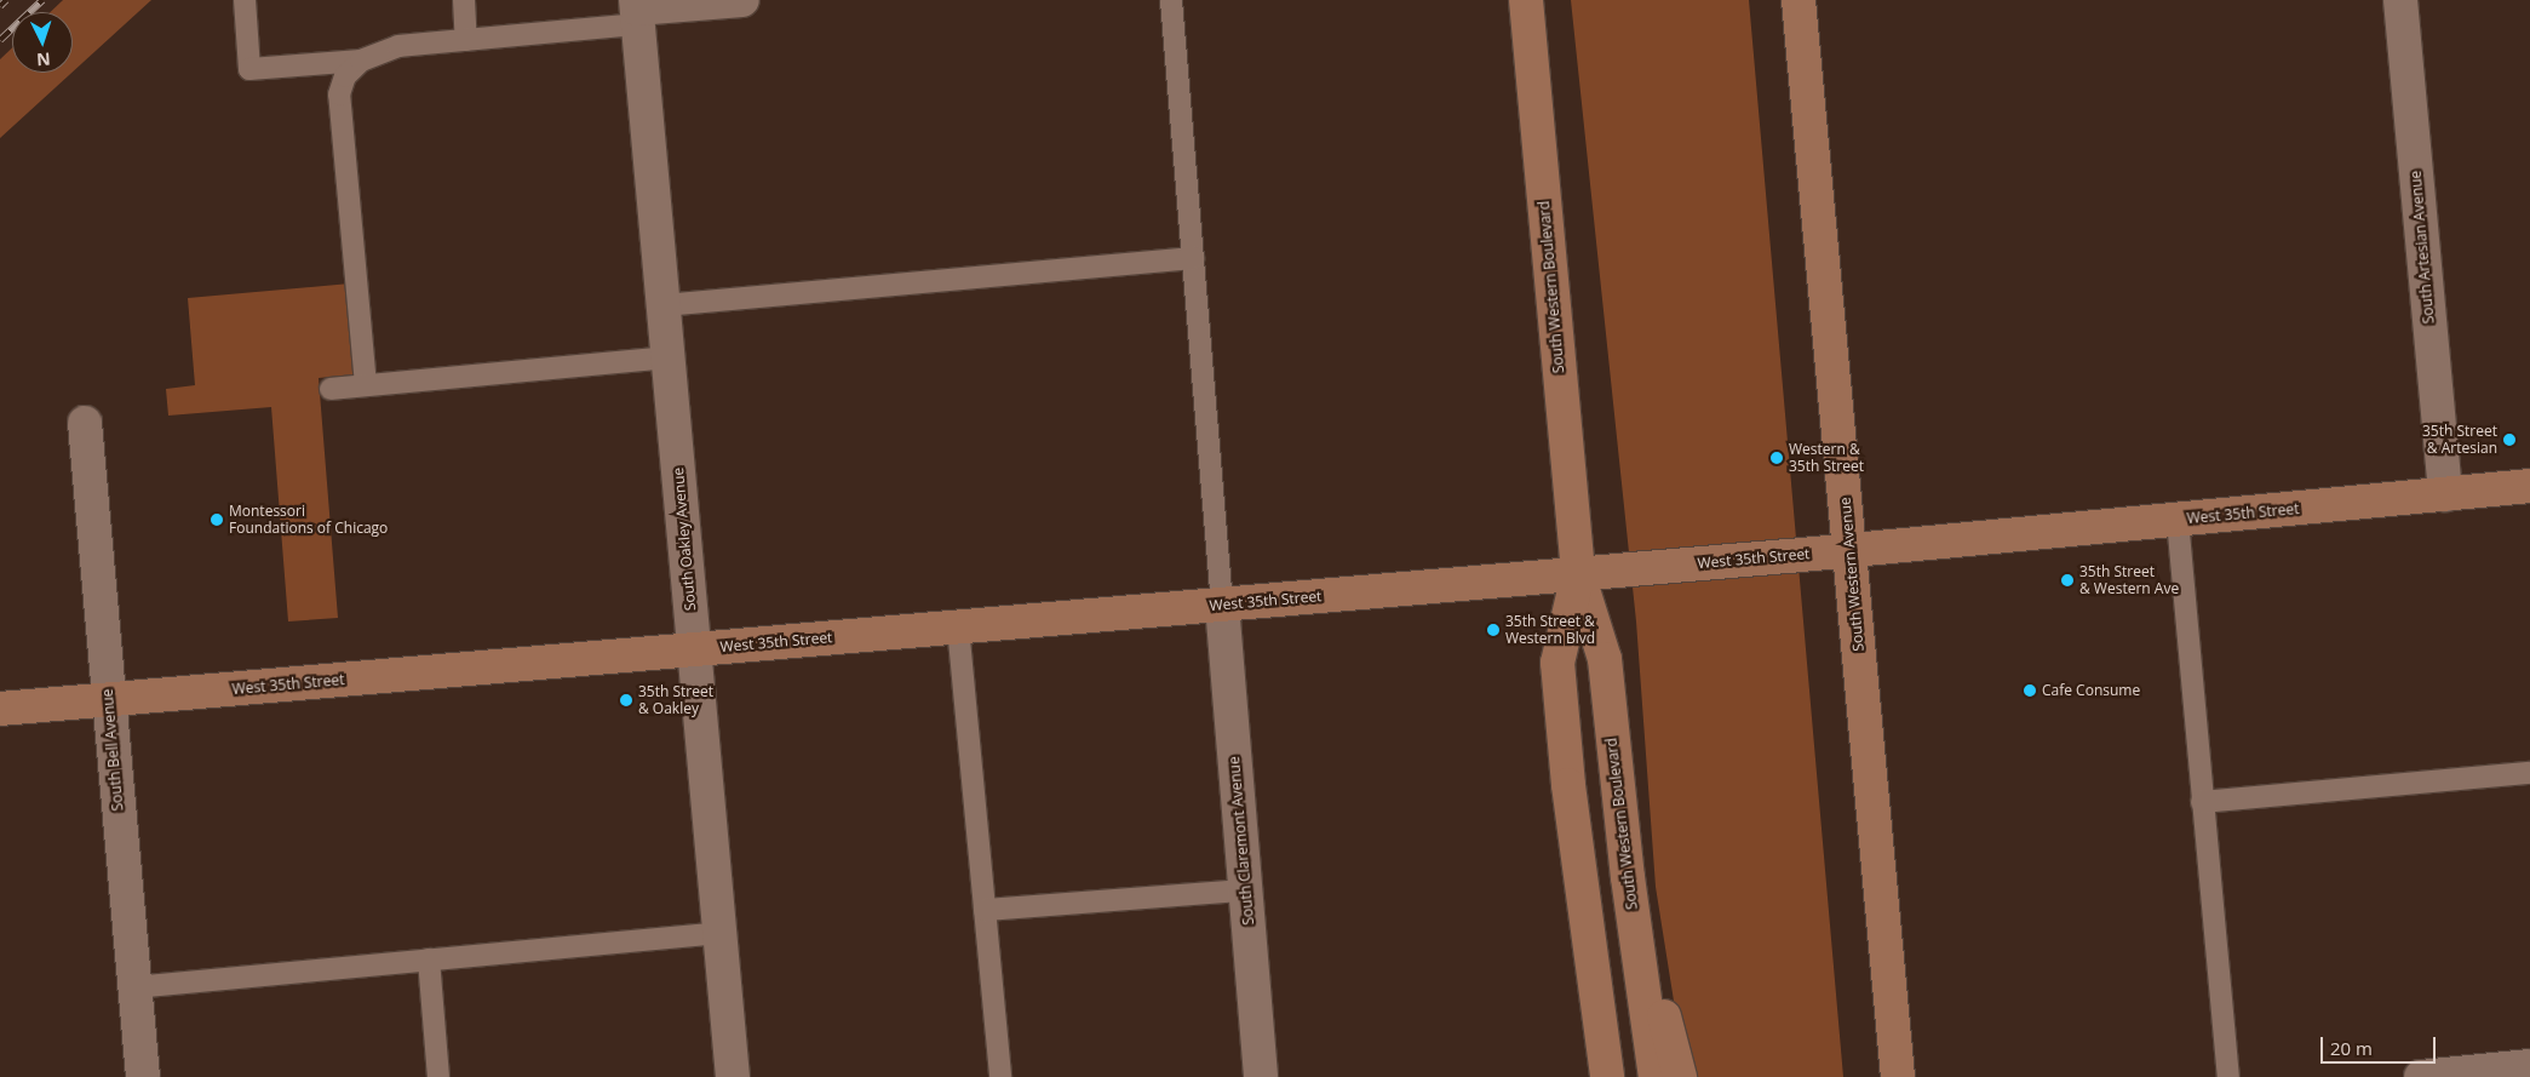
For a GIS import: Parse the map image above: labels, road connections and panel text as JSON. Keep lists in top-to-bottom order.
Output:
{
  "streets": {
    "main road": ["South Western Boulevard", "West 35th Street", "South Western Avenue"],
    "street": [
      "South Artesian Avenue",
      "South Oakley Avenue",
      "South Bell Avenue",
      "South Claremont Avenue"
    ]
  },
  "crossings": [
    ["South Artesian Avenue", "West 35th Street"],
    ["South Western Boulevard", "West 35th Street"],
    ["West 35th Street", "South Oakley Avenue"],
    ["West 35th Street", "South Western Avenue"],
    ["West 35th Street", "South Bell Avenue"],
    ["West 35th Street", "South Claremont Avenue"]
  ],
  "places": [
    "35th Street & Artesian",
    "Western & 35th Street",
    "Montessori Foundations of Chicago",
    "35th Street & Western Ave",
    "35th Street & Western Blvd",
    "Cafe Consume",
    "35th Street & Oakley"
  ],
  "scale_bar": "20 m",
  "north": "bottom"
}
